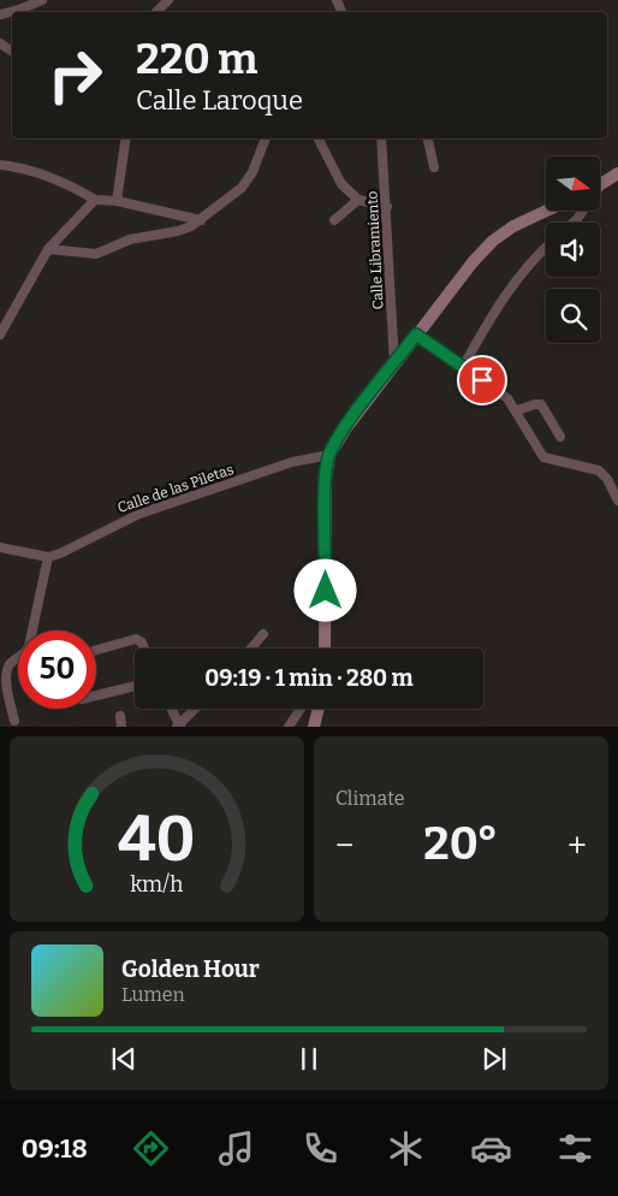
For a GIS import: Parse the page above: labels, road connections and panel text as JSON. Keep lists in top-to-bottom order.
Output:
{
  "streets": {
    "street": ["Calle Libramiento", "Calle de las Piletas"]
  },
  "north": "right",
  "page": {
    "turn": ["220 m", "Calle Laroque"],
    "limit": "50",
    "trip": "09:19 · 1 min · 280 m",
    "tile": "Climate",
    "heat": ["−", "20°", "+"],
    "song": ["Golden Hour", "Lumen"],
    "tabs": "09:18",
    "gauge": ["40", "km/h"]
  }
}
